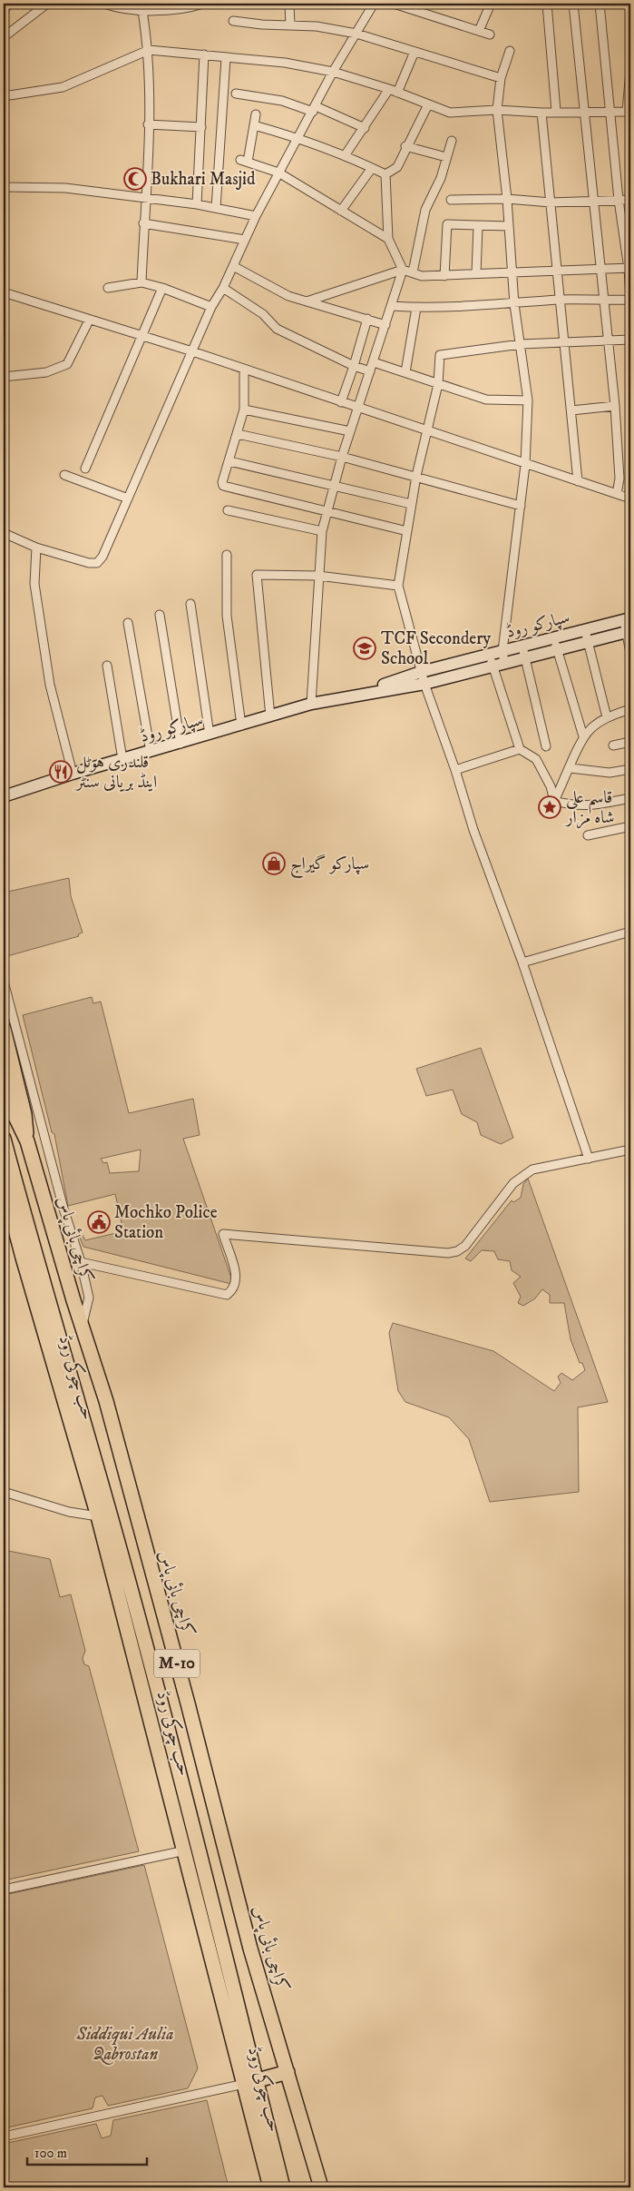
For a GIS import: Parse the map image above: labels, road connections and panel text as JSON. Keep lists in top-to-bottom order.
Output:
{
  "streets": {
    "highway": ["کراچی بائی پاس", "حب چوکی روڈ", "M-10"],
    "street": ["سپارکو روڈ"]
  },
  "parks": ["Siddiqui Aulia Qabrostan"],
  "places": {
    "mosque": ["Bukhari Masjid"],
    "school or university": ["TCF Secondery School"],
    "restaurant": ["قلندری ہوٹل اینڈ بریانی سنٹر"],
    "place": ["قاسم علی شاہ مزار"],
    "shop": ["سپارکو گیراج"],
    "public building": ["Mochko Police Station"]
  },
  "scale_bar": "100 m"
}
